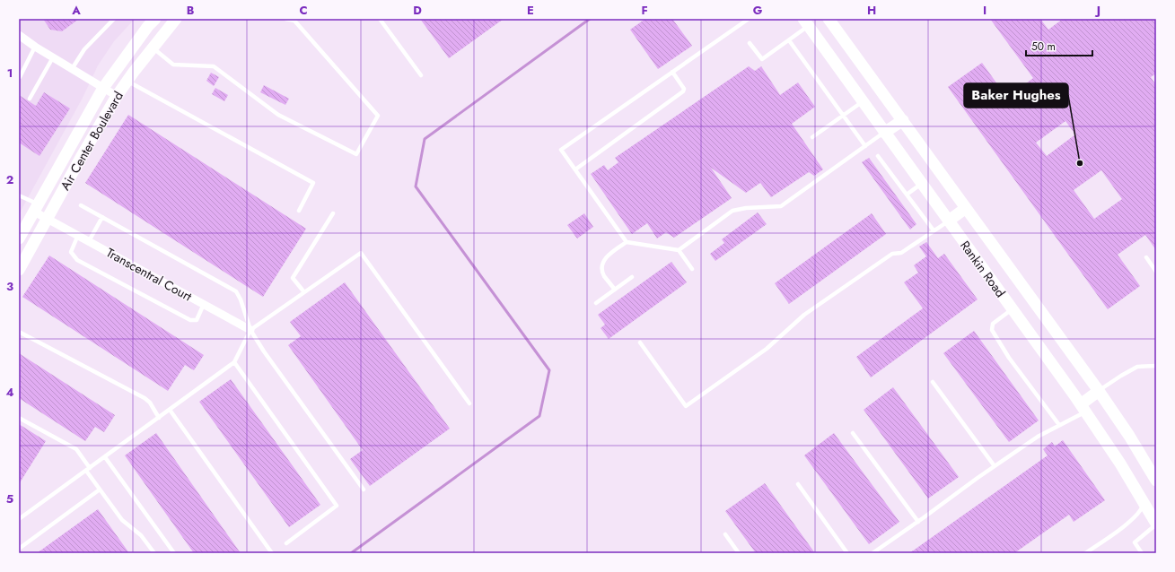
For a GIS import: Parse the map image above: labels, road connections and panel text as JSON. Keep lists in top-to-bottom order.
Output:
{
  "streets": {
    "main road": ["Air Center Boulevard", "Rankin Road"],
    "street": ["Transcentral Court"]
  },
  "crossings": [
    ["Air Center Boulevard", "Transcentral Court"]
  ],
  "places": ["Baker Hughes"],
  "scale_bar": "50 m",
  "grid": {
    "columns": [
      "A",
      "B",
      "C",
      "D",
      "E",
      "F",
      "G",
      "H",
      "I",
      "J"
    ],
    "rows": [
      "1",
      "2",
      "3",
      "4",
      "5"
    ]
  }
}
